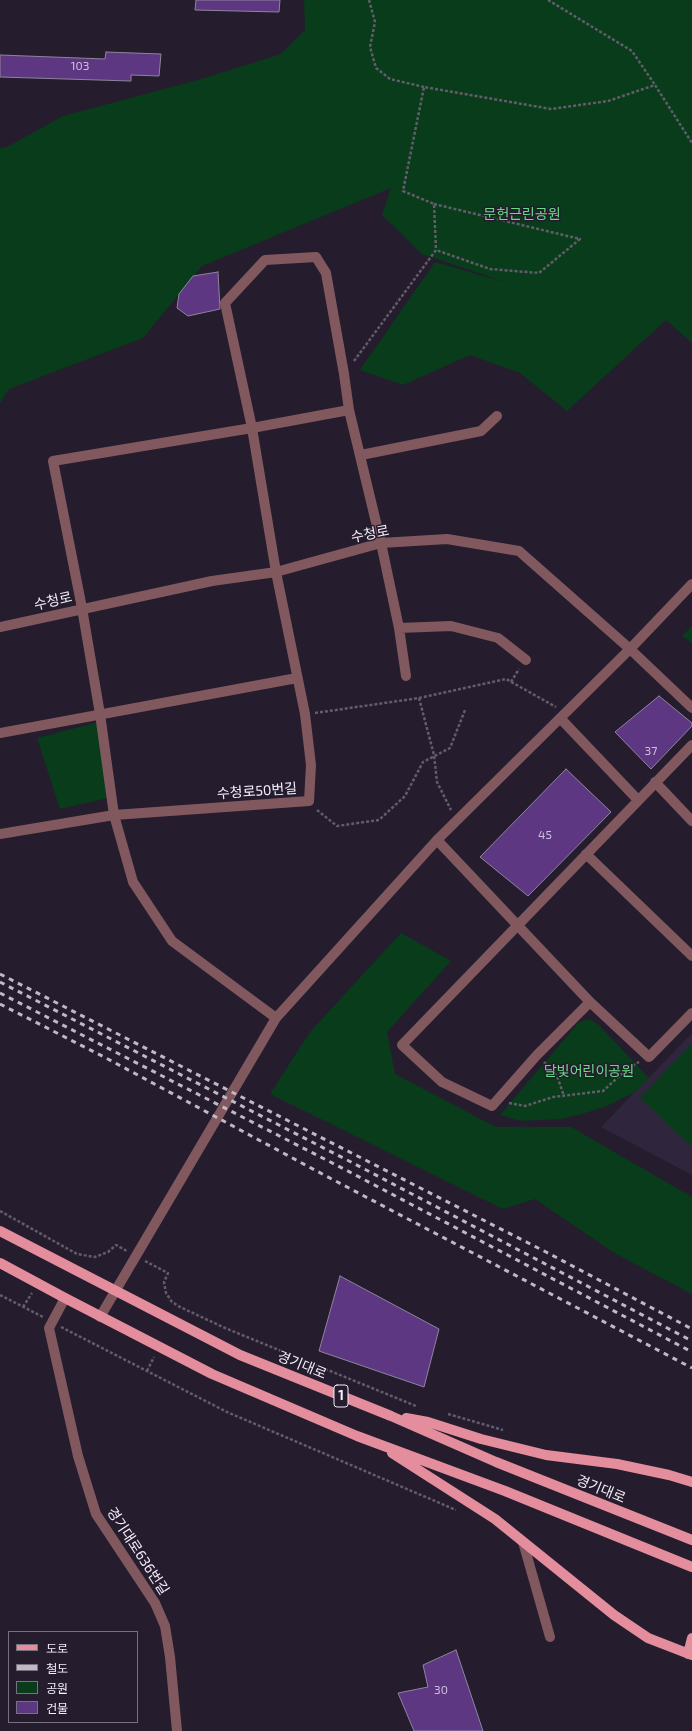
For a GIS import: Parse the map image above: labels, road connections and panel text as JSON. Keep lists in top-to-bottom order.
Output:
{
  "streets": {
    "main road": ["경기대로", "1"],
    "street": ["수청로", "수청로50번길", "경기대로636번길"]
  },
  "crossings": [
    ["수청로", "수청로50번길"],
    ["1", "경기대로636번길"]
  ],
  "parks": ["문헌근린공원", "달빛어린이공원"],
  "house_numbers": [
    "103",
    "37",
    "45",
    "30"
  ],
  "legend": [
    "도로",
    "철도",
    "공원",
    "건물"
  ]
}
